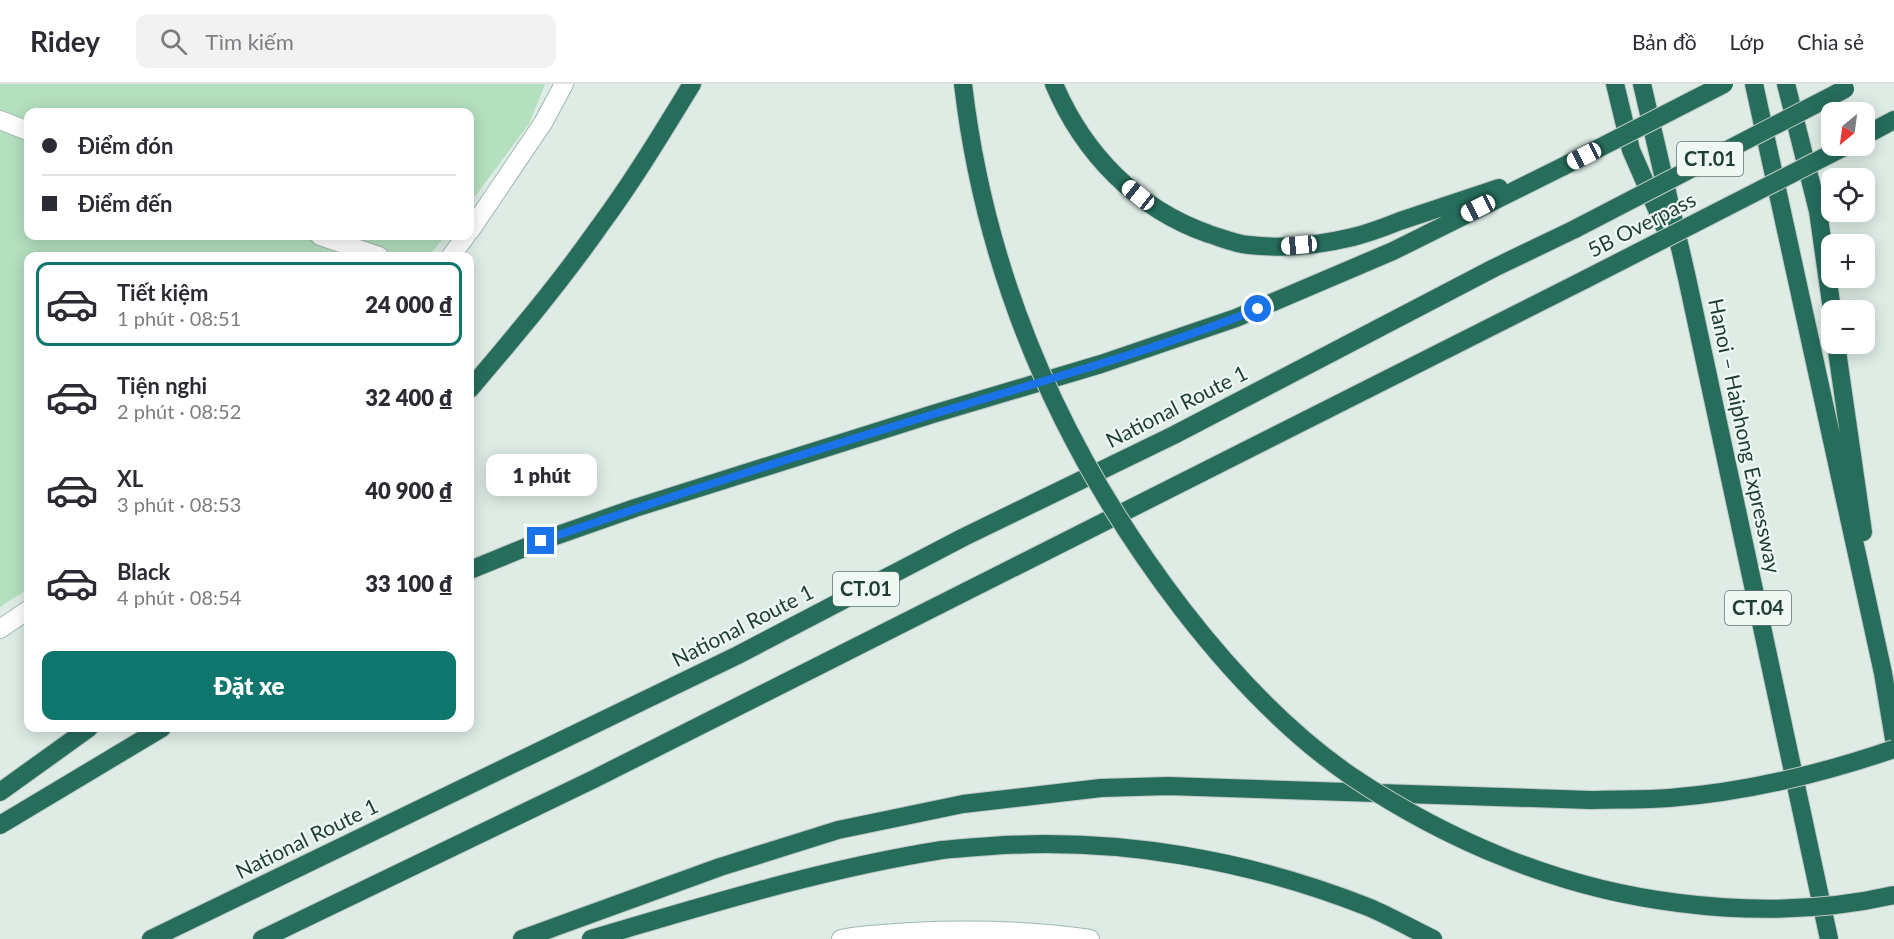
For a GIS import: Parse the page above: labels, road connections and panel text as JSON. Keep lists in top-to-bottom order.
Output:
{
  "streets": {
    "highway": [
      "CT.01",
      "5B Overpass",
      "National Route 1",
      "Hanoi – Haiphong Expressway",
      "CT.04"
    ]
  },
  "crossings": [
    ["5B Overpass", "National Route 1"]
  ],
  "north": "bottom left",
  "page": {
    "header": "Ridey",
    "search": "Tìm kiếm",
    "nav": ["Bản đồ", "Lớp", "Chia sẻ"],
    "map_buttons": ["+", "−"],
    "banner": ["Điểm đón", "Điểm đến"],
    "list": [
      {
        "name": "Tiết kiệm",
        "note": "1 phút · 08:51",
        "value": "24 000 ₫"
      },
      {
        "name": "Tiện nghi",
        "note": "2 phút · 08:52",
        "value": "32 400 ₫"
      },
      {
        "name": "XL",
        "note": "3 phút · 08:53",
        "value": "40 900 ₫"
      },
      {
        "name": "Black",
        "note": "4 phút · 08:54",
        "value": "33 100 ₫"
      }
    ],
    "bubble": "1 phút",
    "buttons": "Đặt xe"
  }
}
